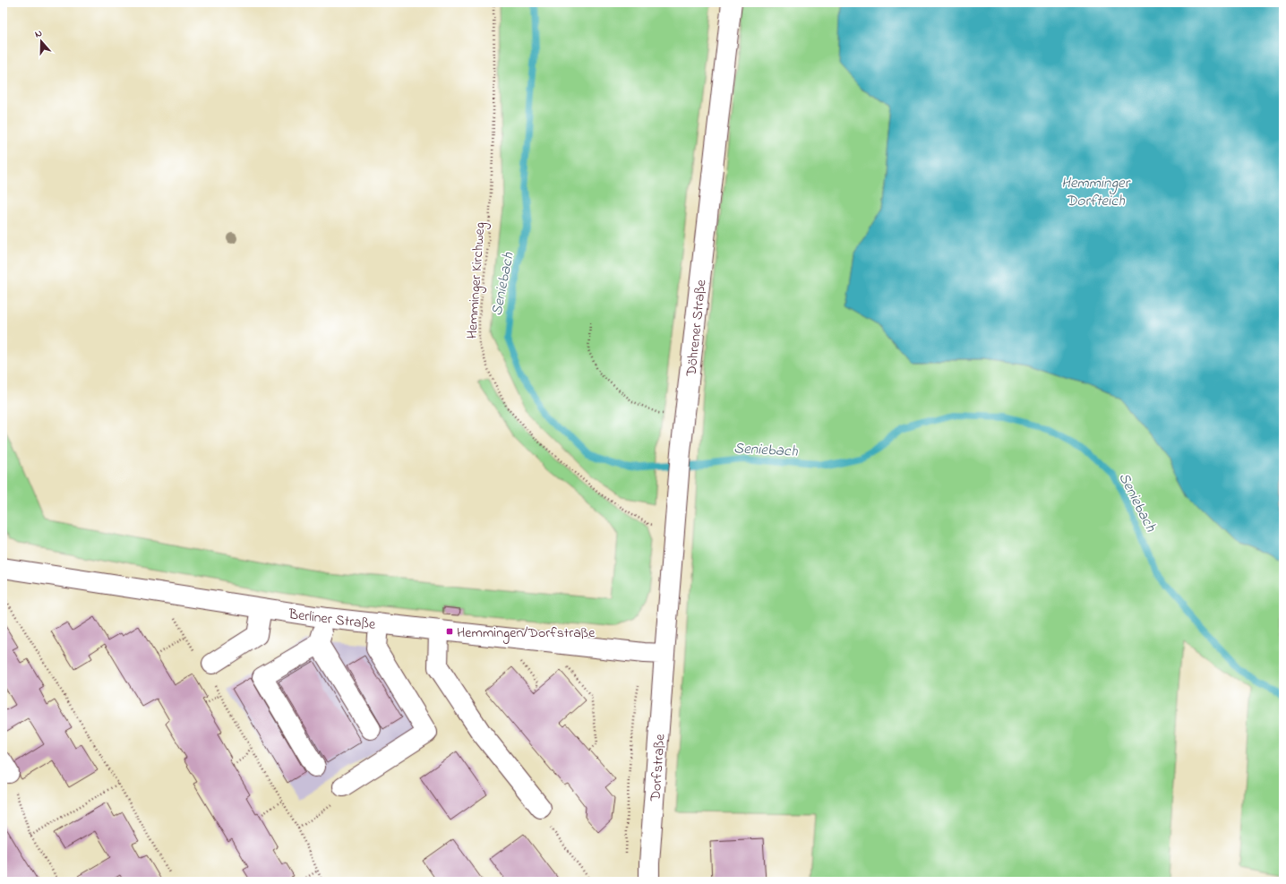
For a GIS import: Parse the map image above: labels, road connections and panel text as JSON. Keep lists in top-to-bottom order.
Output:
{
  "streets": {
    "street": ["Döhrener Straße", "Berliner Straße", "Dorfstraße"],
    "path": ["Hemminger Kirchweg"]
  },
  "crossings": [
    ["Hemminger Kirchweg", "Döhrener Straße"],
    ["Döhrener Straße", "Berliner Straße"],
    ["Döhrener Straße", "Dorfstraße"],
    ["Berliner Straße", "Dorfstraße"]
  ],
  "water": ["Hemminger Dorfteich", "Seniebach"],
  "places": {
    "transit": ["Hemmingen/Dorfstraße"]
  },
  "north": "top"
}
